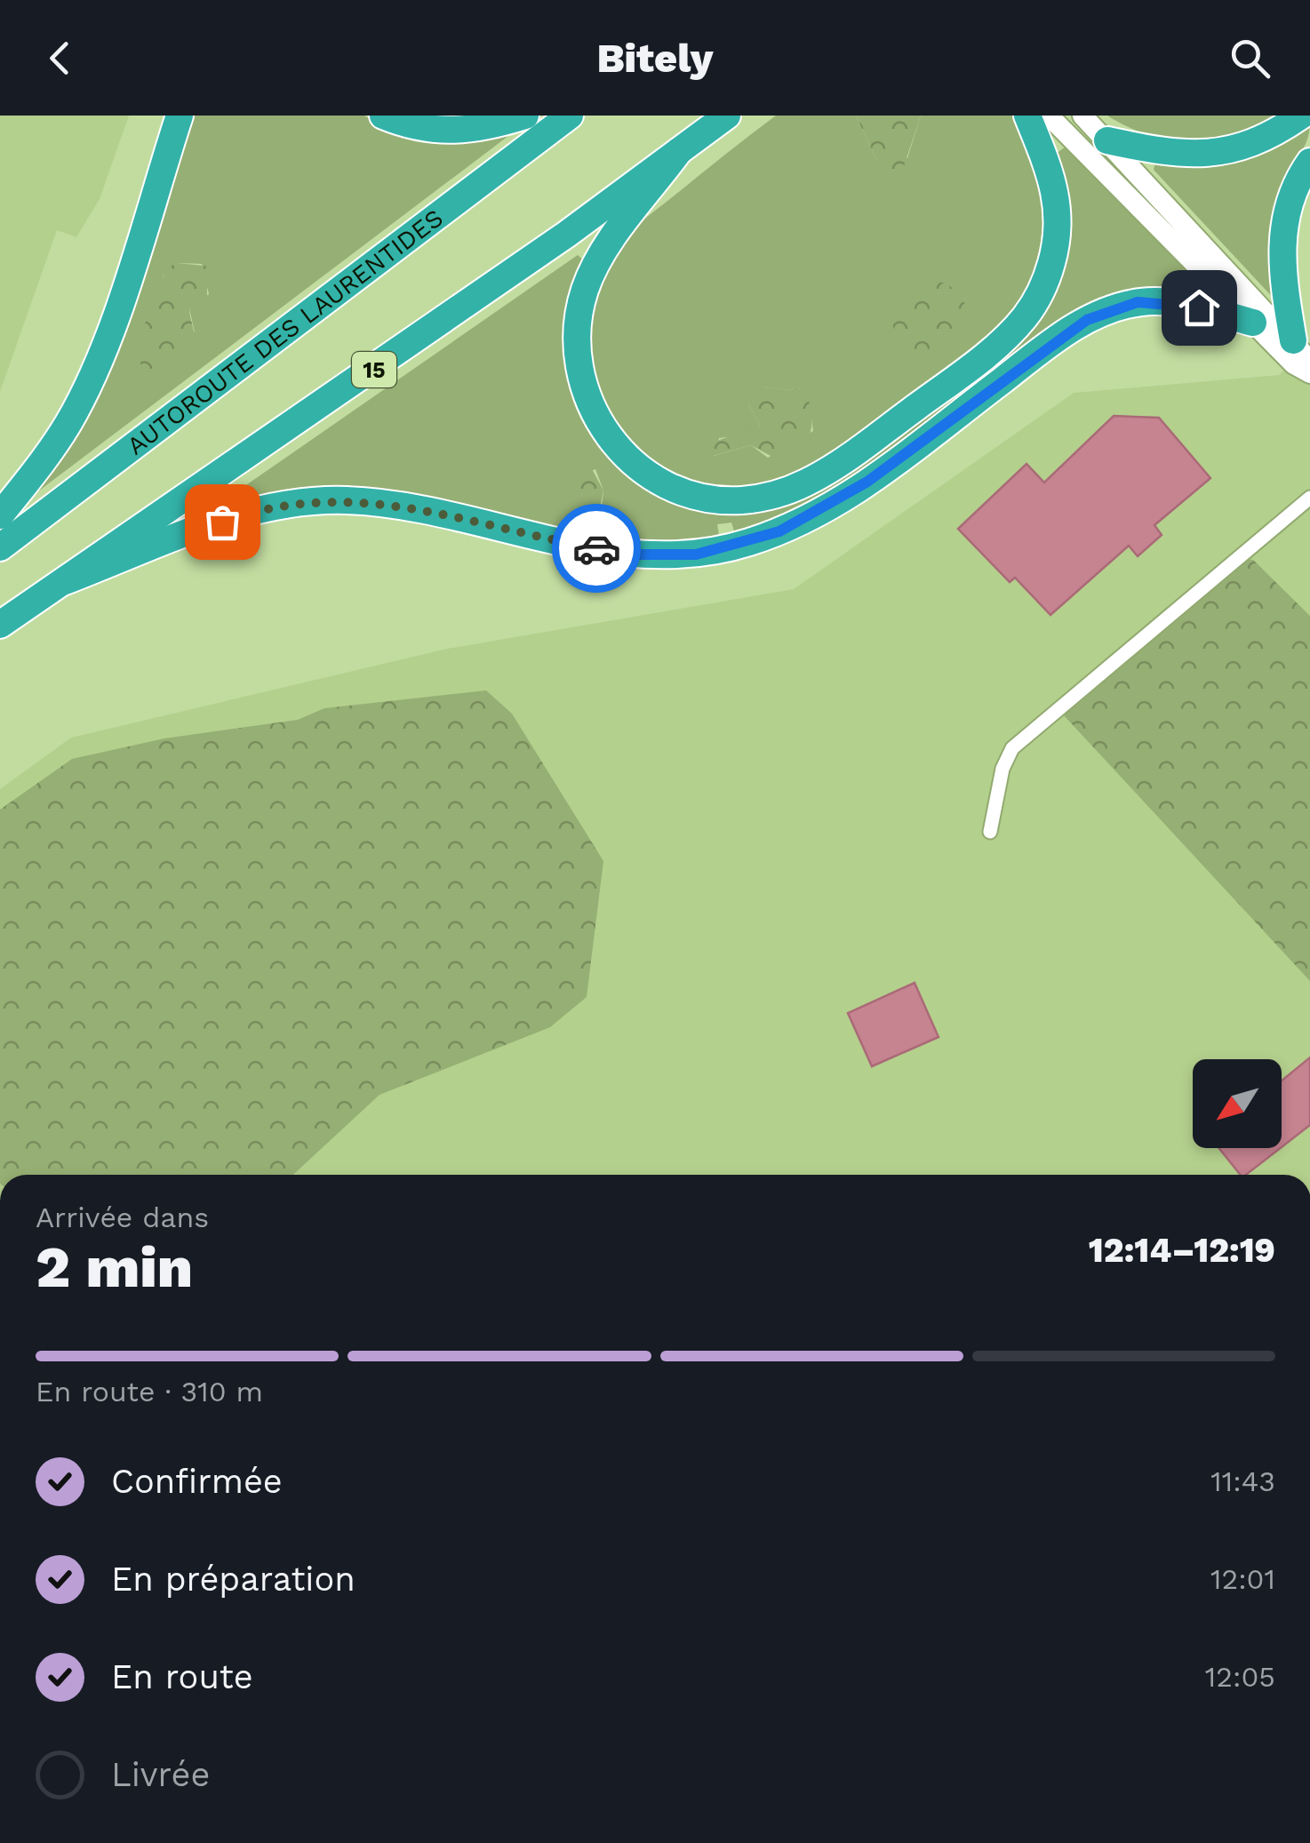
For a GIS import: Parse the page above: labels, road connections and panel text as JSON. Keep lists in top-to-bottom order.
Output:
{
  "streets": {
    "highway": ["AUTOROUTE DES LAURENTIDES", "15"]
  },
  "north": "bottom left",
  "page": {
    "header": "Bitely",
    "heading": ["2 min", "Arrivée dans", "12:14–12:19"],
    "bar": "En route · 310 m",
    "list": [
      ["Confirmée", "11:43"],
      ["En préparation", "12:01"],
      ["En route", "12:05"],
      "Livrée"
    ]
  }
}
